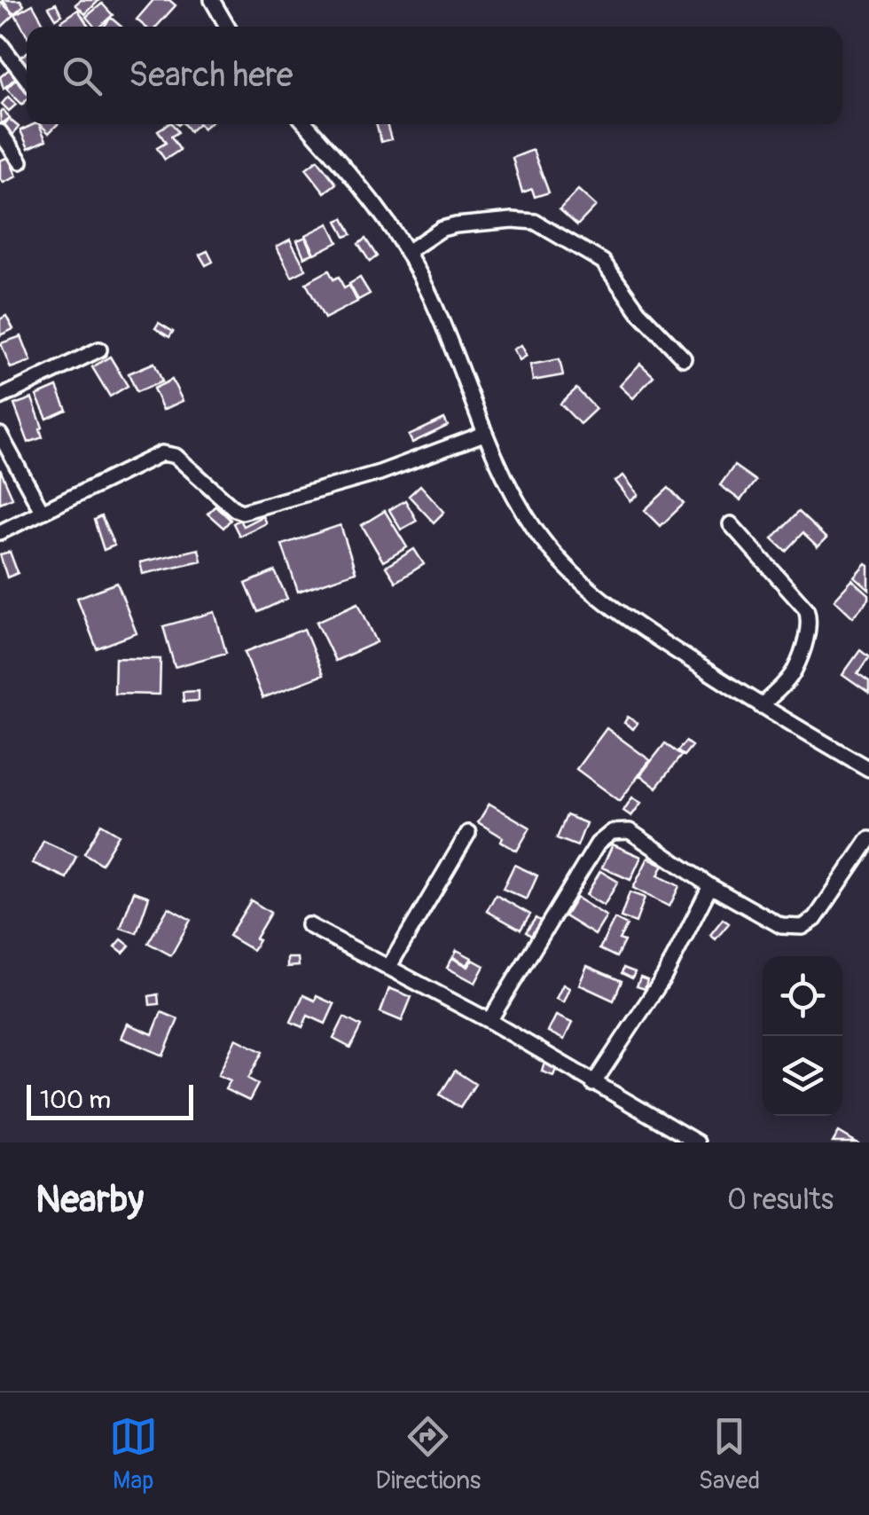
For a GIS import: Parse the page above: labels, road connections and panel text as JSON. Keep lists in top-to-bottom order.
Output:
{
  "scale_bar": "100 m",
  "page": {
    "search": "Search here",
    "scale": "100 m",
    "heading": ["Nearby", "0 results"],
    "nav": ["Map", "Directions", "Saved"]
  }
}
